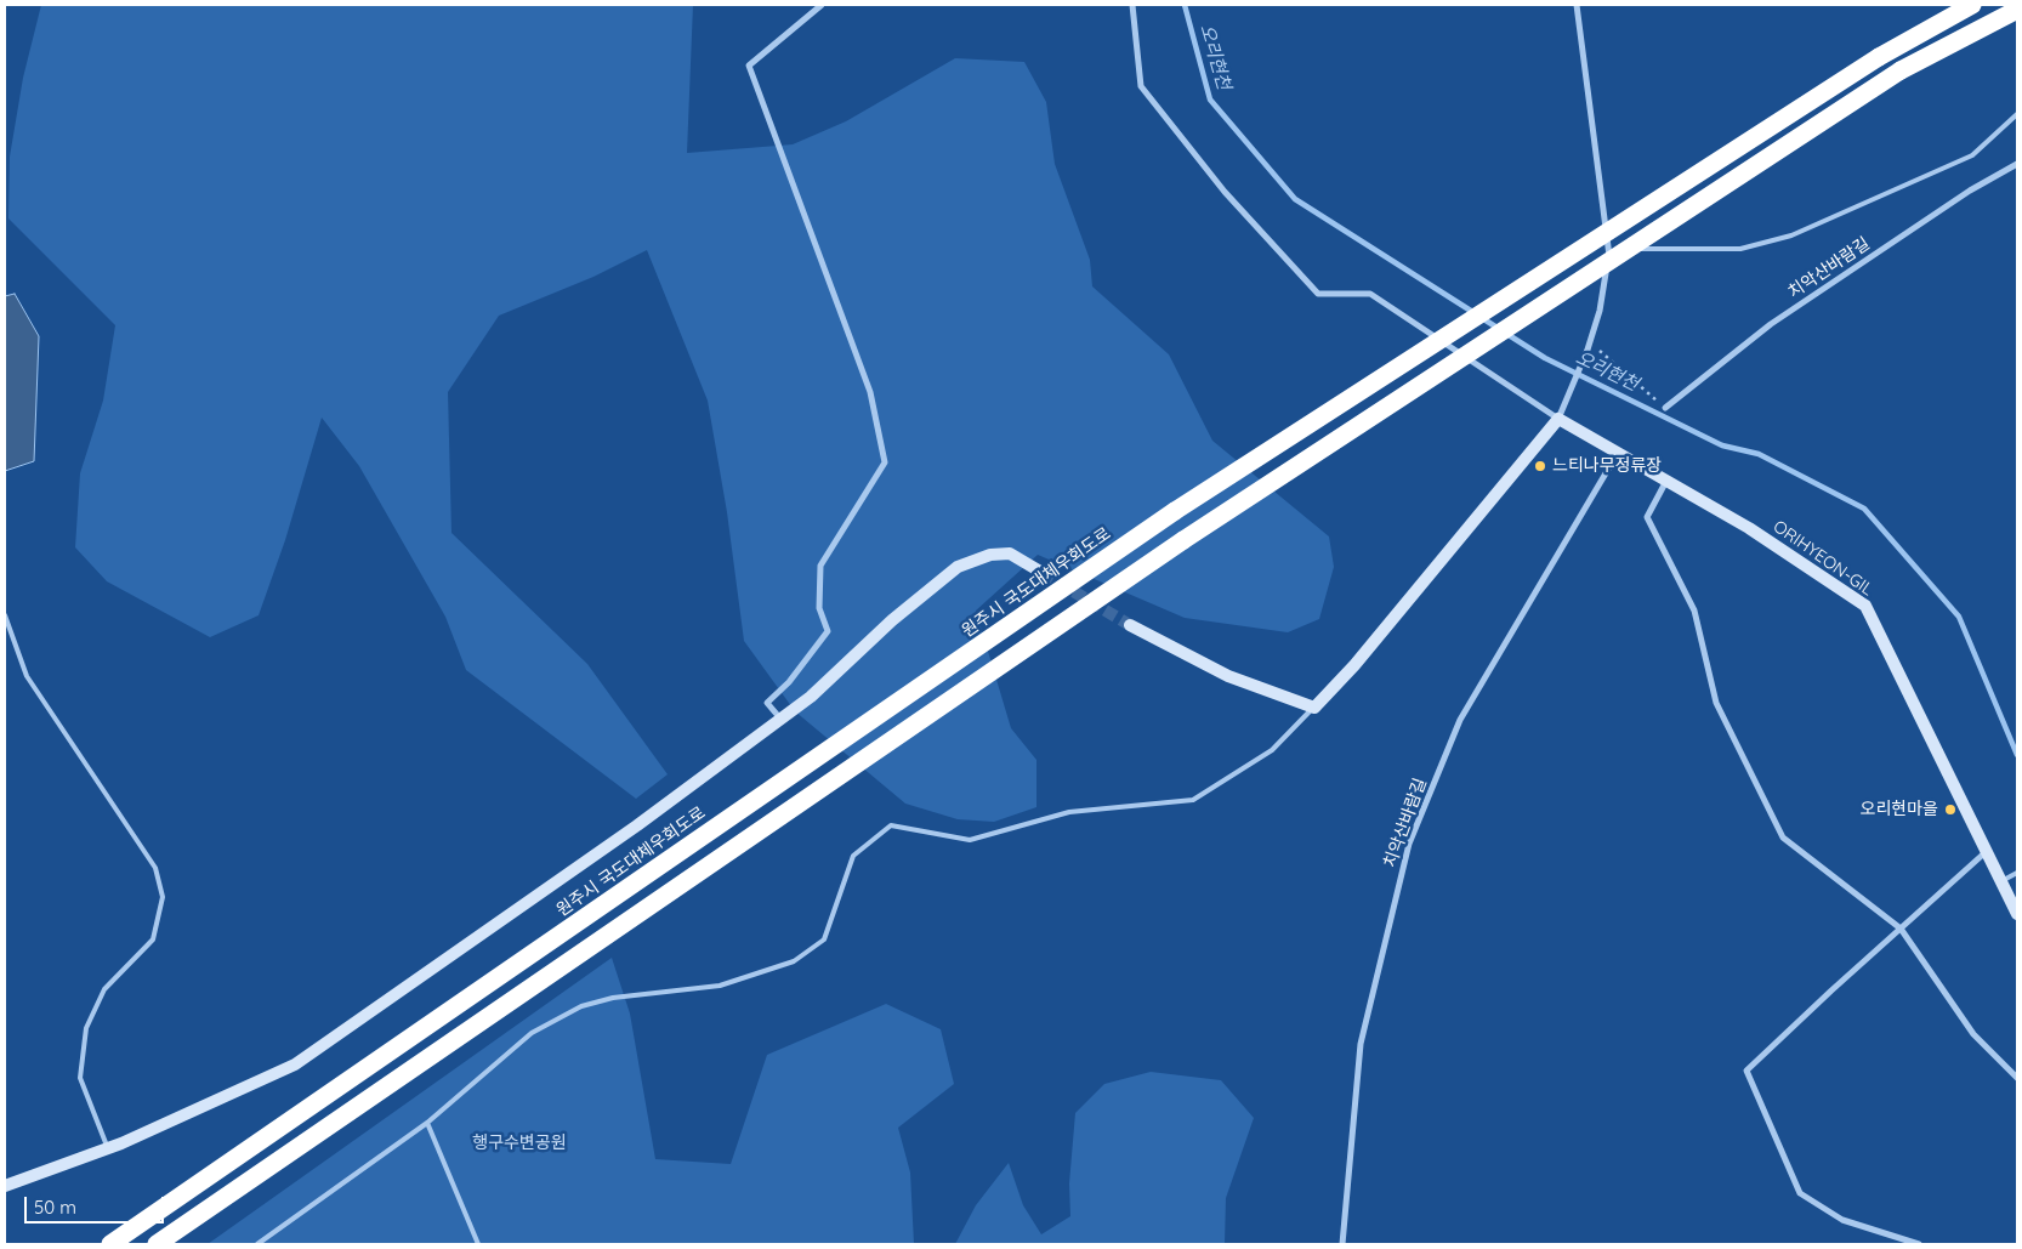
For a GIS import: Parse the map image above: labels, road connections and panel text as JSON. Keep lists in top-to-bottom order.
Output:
{
  "streets": {
    "highway": ["원주시 국도대체우회도로"],
    "street": ["치악산바람길", "ORIHYEON-GIL"]
  },
  "crossings": [
    ["치악산바람길", "ORIHYEON-GIL"]
  ],
  "water": ["오리현천"],
  "parks": ["행구수변공원"],
  "places": ["느티나무정류장", "오리현마을"],
  "scale_bar": "50 m"
}
